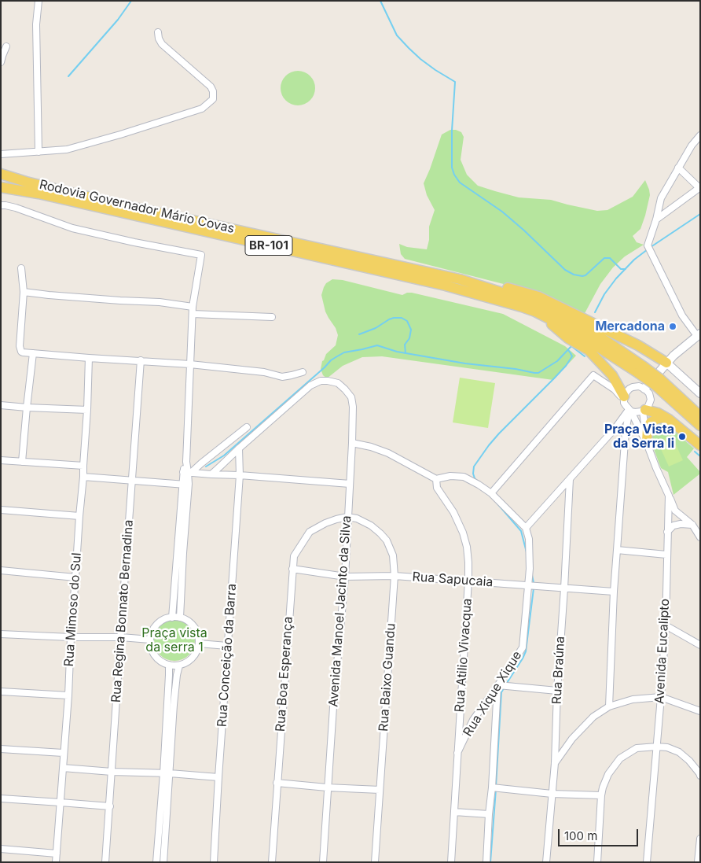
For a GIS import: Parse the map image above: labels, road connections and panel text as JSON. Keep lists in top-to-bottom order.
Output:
{
  "streets": {
    "main road": ["Rodovia Governador Mário Covas", "BR-101"],
    "street": [
      "Rua Sapucaia",
      "Rua Mimoso do Sul",
      "Rua Regina Bonnato Bernadina",
      "Avenida Manoel Jacinto da Silva",
      "Avenida Eucalipto",
      "Rua Conceição da Barra",
      "Rua Atilio Vivacqua",
      "Rua Braúna",
      "Rua Boa Esperança",
      "Rua Baixo Guandu",
      "Rua Xique Xique"
    ]
  },
  "crossings": [
    ["Rua Sapucaia", "Avenida Manoel Jacinto da Silva"],
    ["Rua Sapucaia", "Rua Atilio Vivacqua"],
    ["Rua Sapucaia", "Rua Braúna"],
    ["Rua Sapucaia", "Rua Boa Esperança"],
    ["Rua Sapucaia", "Rua Baixo Guandu"],
    ["Rua Sapucaia", "Rua Xique Xique"],
    ["Avenida Manoel Jacinto da Silva", "Rua Conceição da Barra"],
    ["Avenida Manoel Jacinto da Silva", "Rua Boa Esperança"],
    ["Avenida Manoel Jacinto da Silva", "Rua Baixo Guandu"],
    ["Rua Atilio Vivacqua", "Rua Xique Xique"],
    ["Rua Boa Esperança", "Rua Baixo Guandu"]
  ],
  "parks": ["Praça vista da serra 1"],
  "places": ["Mercadona", "Praça Vista da Serra Ii"],
  "scale_bar": "100 m"
}
